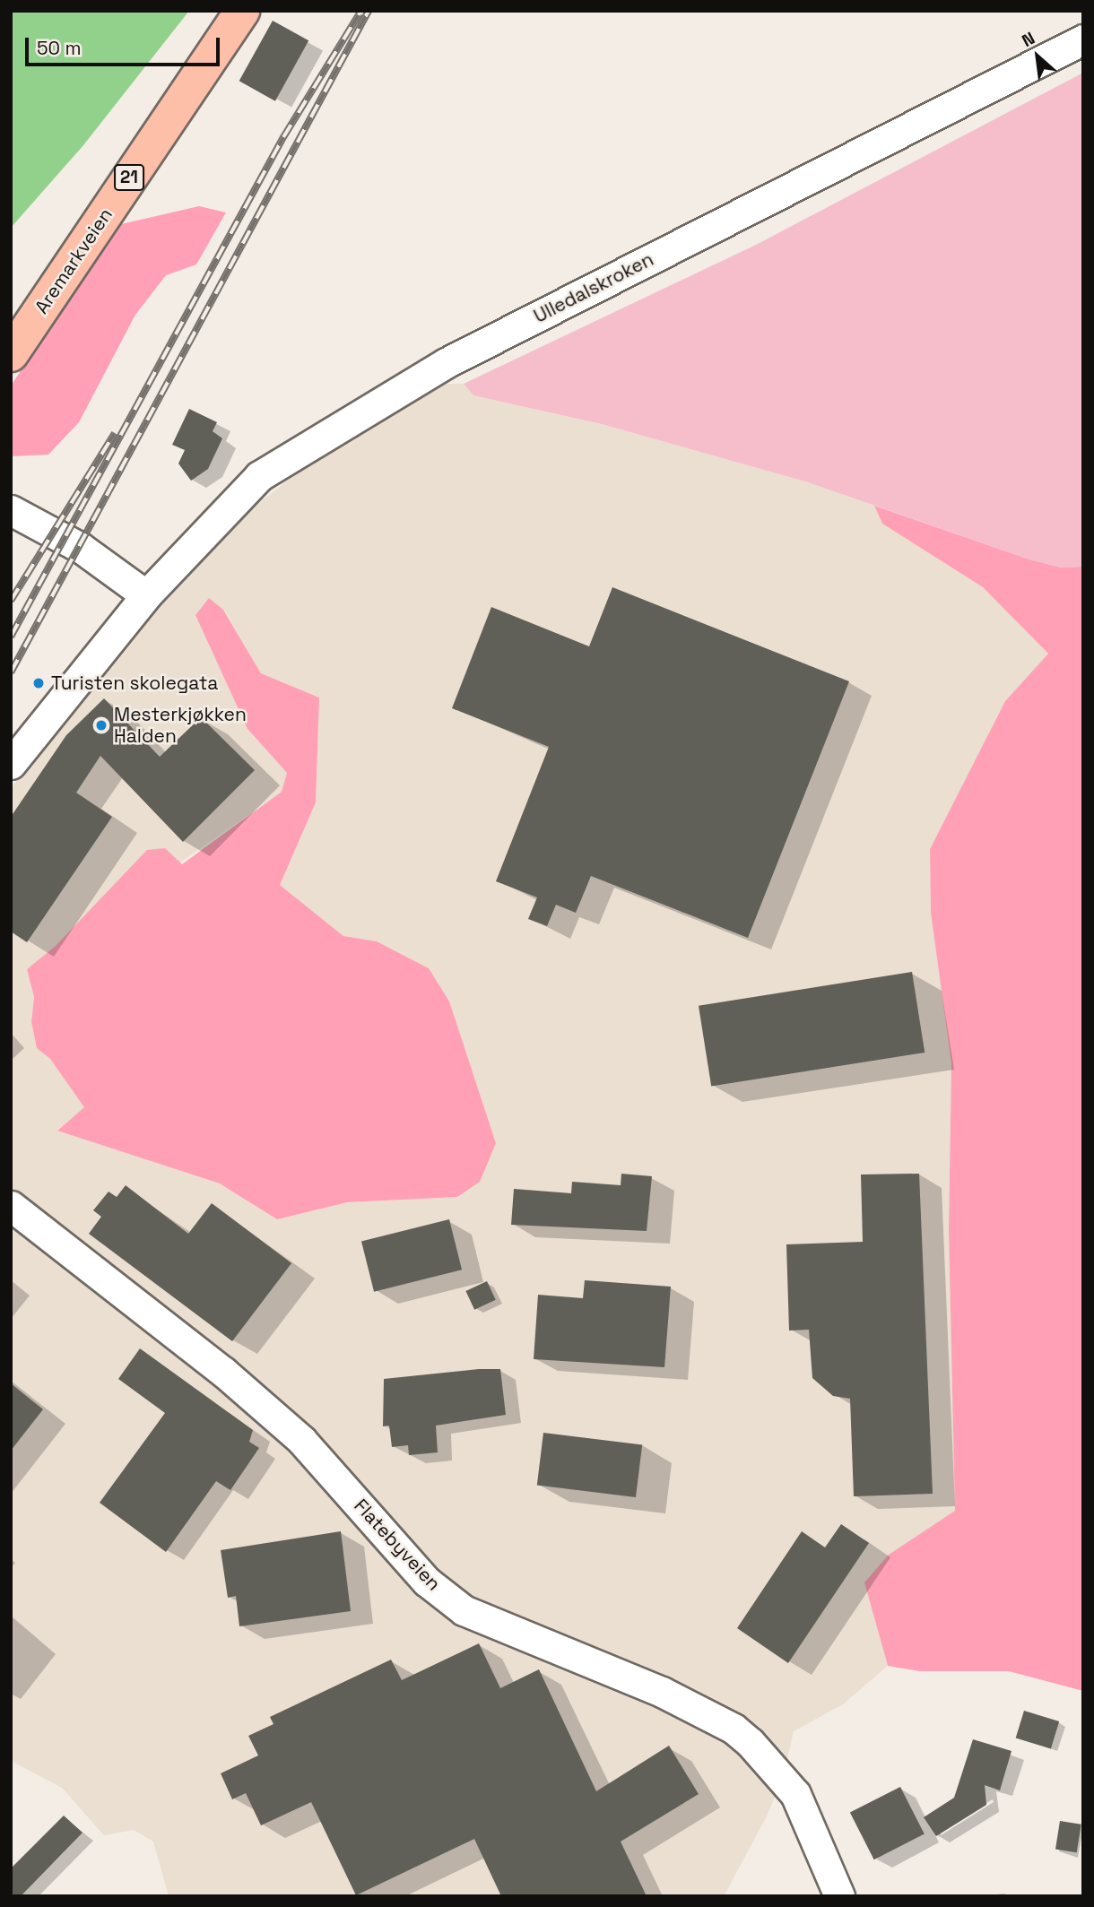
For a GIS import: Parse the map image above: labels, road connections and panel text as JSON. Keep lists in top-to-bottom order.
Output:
{
  "streets": {
    "main road": ["21", "Aremarkveien"],
    "street": ["Ulledalskroken", "Flatebyveien"]
  },
  "places": ["Turisten skolegata", "Mesterkjøkken Halden"],
  "scale_bar": "50 m",
  "north": "top left"
}
